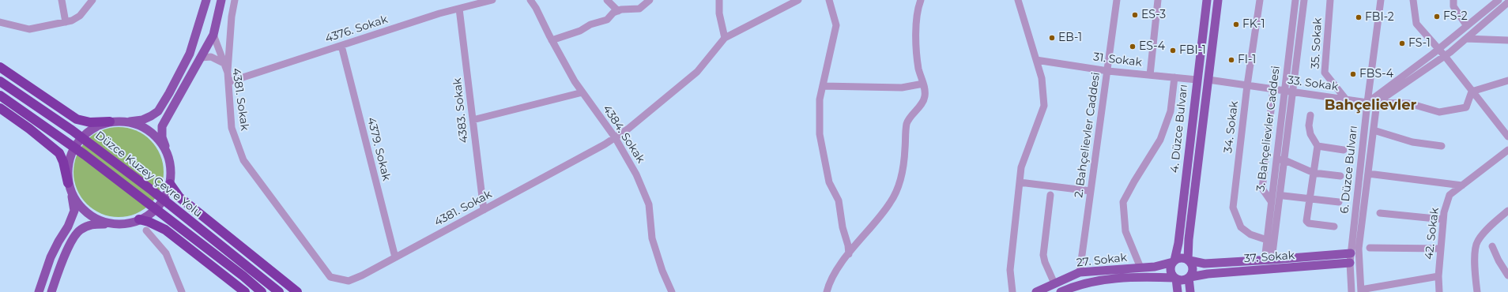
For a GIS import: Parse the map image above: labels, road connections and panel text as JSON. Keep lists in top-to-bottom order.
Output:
{
  "streets": {
    "highway": ["Düzce Kuzey Çevre Yolu"],
    "main road": ["4. Düzce Bulvarı", "37. Sokak", "27. Sokak"],
    "street": [
      "4376. Sokak",
      "35. Sokak",
      "31. Sokak",
      "33. Sokak",
      "4381. Sokak",
      "4383. Sokak",
      "34. Sokak",
      "3. Bahçelievler Caddesi",
      "4384. Sokak",
      "2. Bahçelievler Caddesi",
      "4379. Sokak",
      "6. Düzce Bulvarı",
      "42. Sokak"
    ]
  },
  "crossings": [
    ["4376. Sokak", "4381. Sokak"],
    ["4376. Sokak", "4383. Sokak"],
    ["4376. Sokak", "4379. Sokak"],
    ["35. Sokak", "33. Sokak"],
    ["31. Sokak", "4. Düzce Bulvarı"],
    ["31. Sokak", "2. Bahçelievler Caddesi"],
    ["33. Sokak", "34. Sokak"],
    ["33. Sokak", "4. Düzce Bulvarı"],
    ["33. Sokak", "3. Bahçelievler Caddesi"],
    ["33. Sokak", "6. Düzce Bulvarı"],
    ["4381. Sokak", "4383. Sokak"],
    ["4381. Sokak", "4384. Sokak"],
    ["4381. Sokak", "4379. Sokak"],
    ["34. Sokak", "3. Bahçelievler Caddesi"],
    ["4. Düzce Bulvarı", "37. Sokak"],
    ["4. Düzce Bulvarı", "27. Sokak"],
    ["2. Bahçelievler Caddesi", "27. Sokak"],
    ["6. Düzce Bulvarı", "37. Sokak"],
    ["37. Sokak", "27. Sokak"]
  ],
  "districts": ["Bahçelievler"],
  "places": [
    "ES-3",
    "FS-2",
    "FBI-2",
    "FK-1",
    "EB-1",
    "FS-1",
    "ES-4",
    "FBI-1",
    "FI-1",
    "FBS-4"
  ]
}
